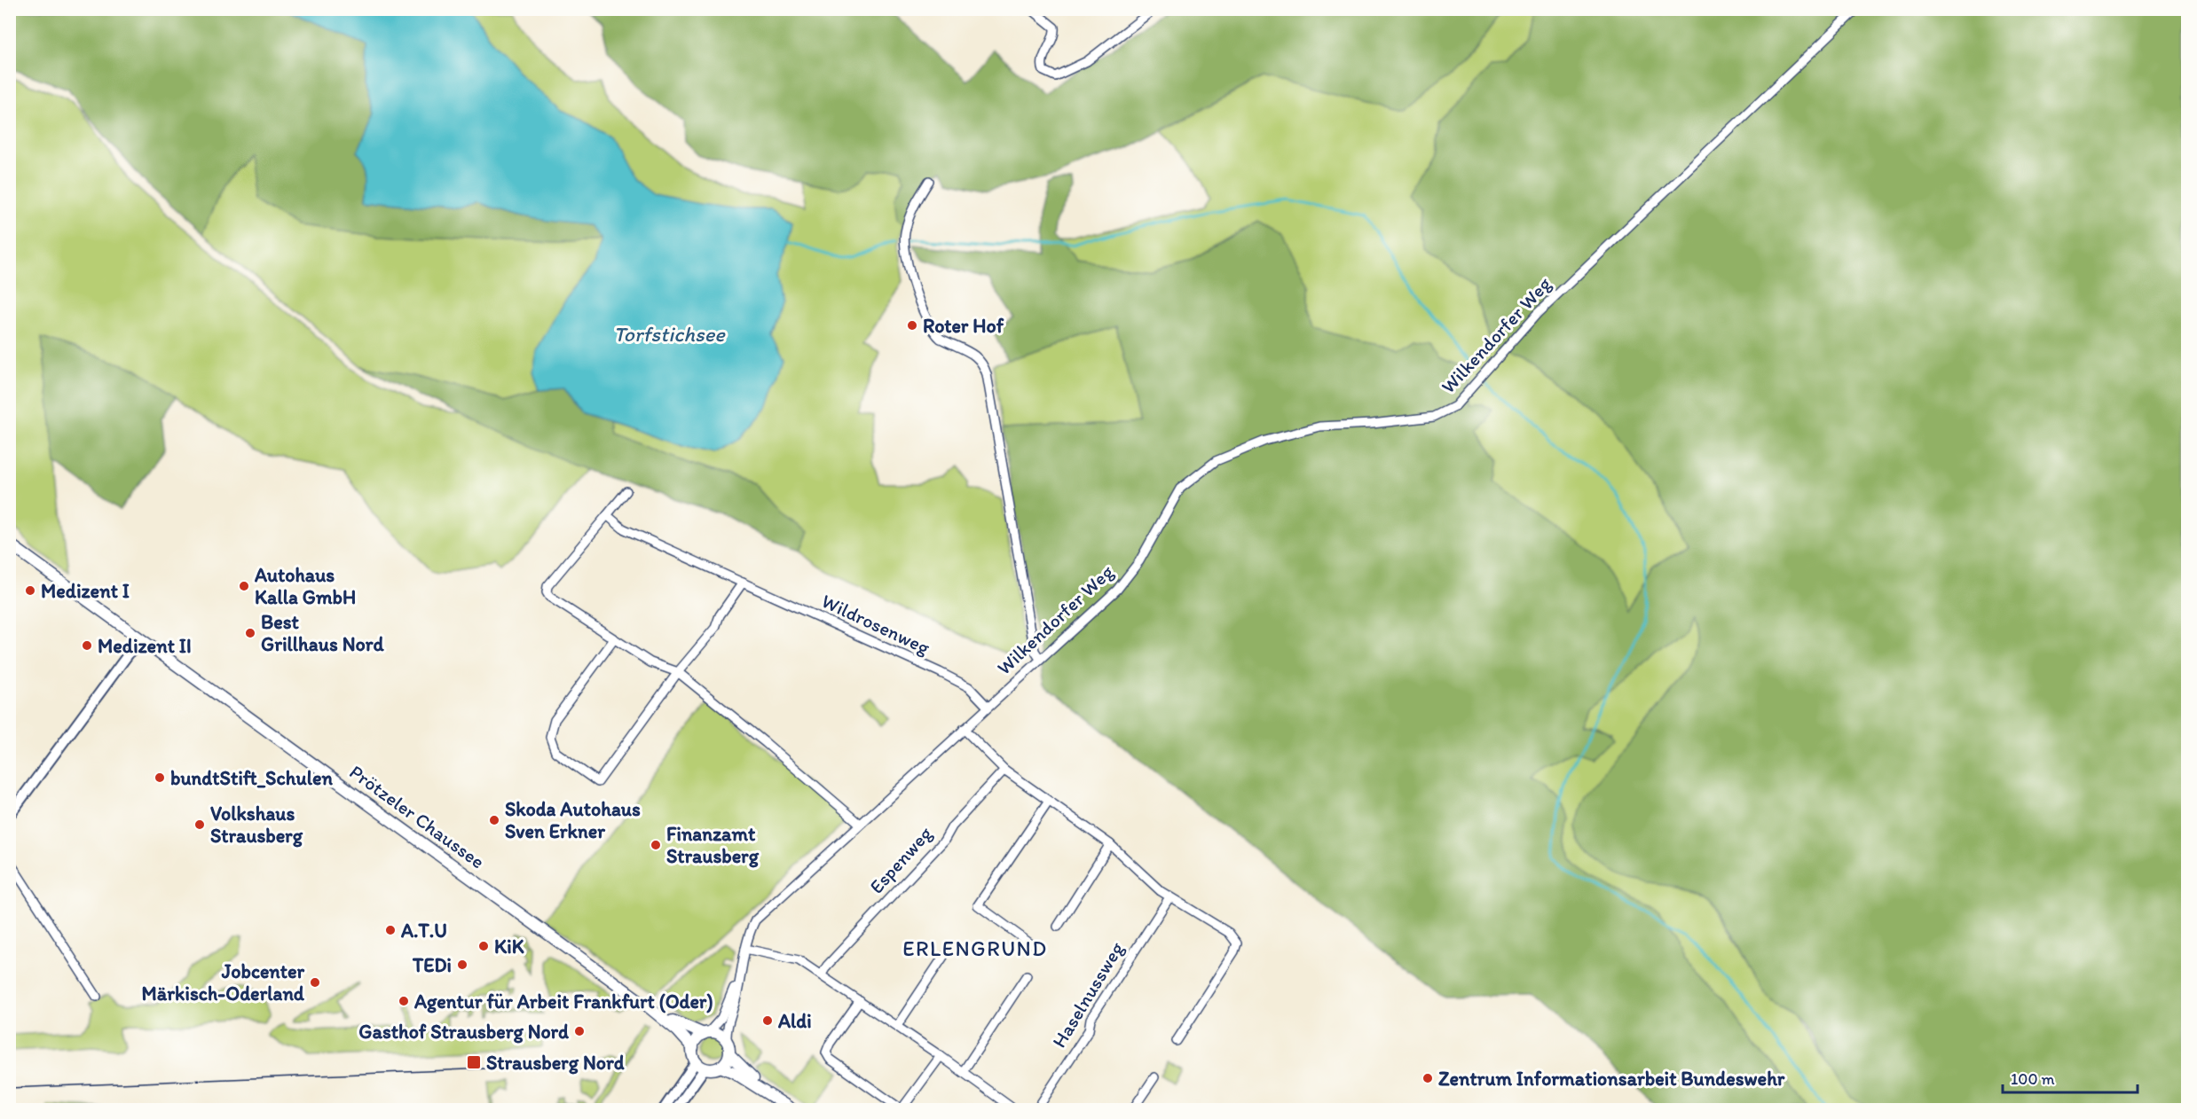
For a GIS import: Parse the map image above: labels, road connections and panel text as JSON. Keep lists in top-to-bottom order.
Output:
{
  "streets": {
    "main road": ["Prötzeler Chaussee"],
    "street": [
      "Wilkendorfer Weg",
      "Wildrosenweg",
      "Espenweg",
      "Haselnussweg"
    ]
  },
  "crossings": [
    ["Wilkendorfer Weg", "Wildrosenweg"],
    ["Wilkendorfer Weg", "Prötzeler Chaussee"]
  ],
  "districts": ["ERLENGRUND"],
  "water": ["Torfstichsee"],
  "places": {
    "other": [
      "Roter Hof",
      "Autohaus Kalla GmbH",
      "Medizent I",
      "Best Grillhaus Nord",
      "Medizent II",
      "bundtStift_Schulen",
      "Skoda Autohaus Sven Erkner",
      "Volkshaus Strausberg",
      "Finanzamt Strausberg",
      "A.T.U",
      "KiK",
      "TEDi",
      "Jobcenter Märkisch-Oderland",
      "Agentur für Arbeit Frankfurt (Oder)",
      "Aldi",
      "Gasthof Strausberg Nord",
      "Zentrum Informationsarbeit Bundeswehr"
    ],
    "transit": ["Strausberg Nord"]
  },
  "scale_bar": "100 m"
}
